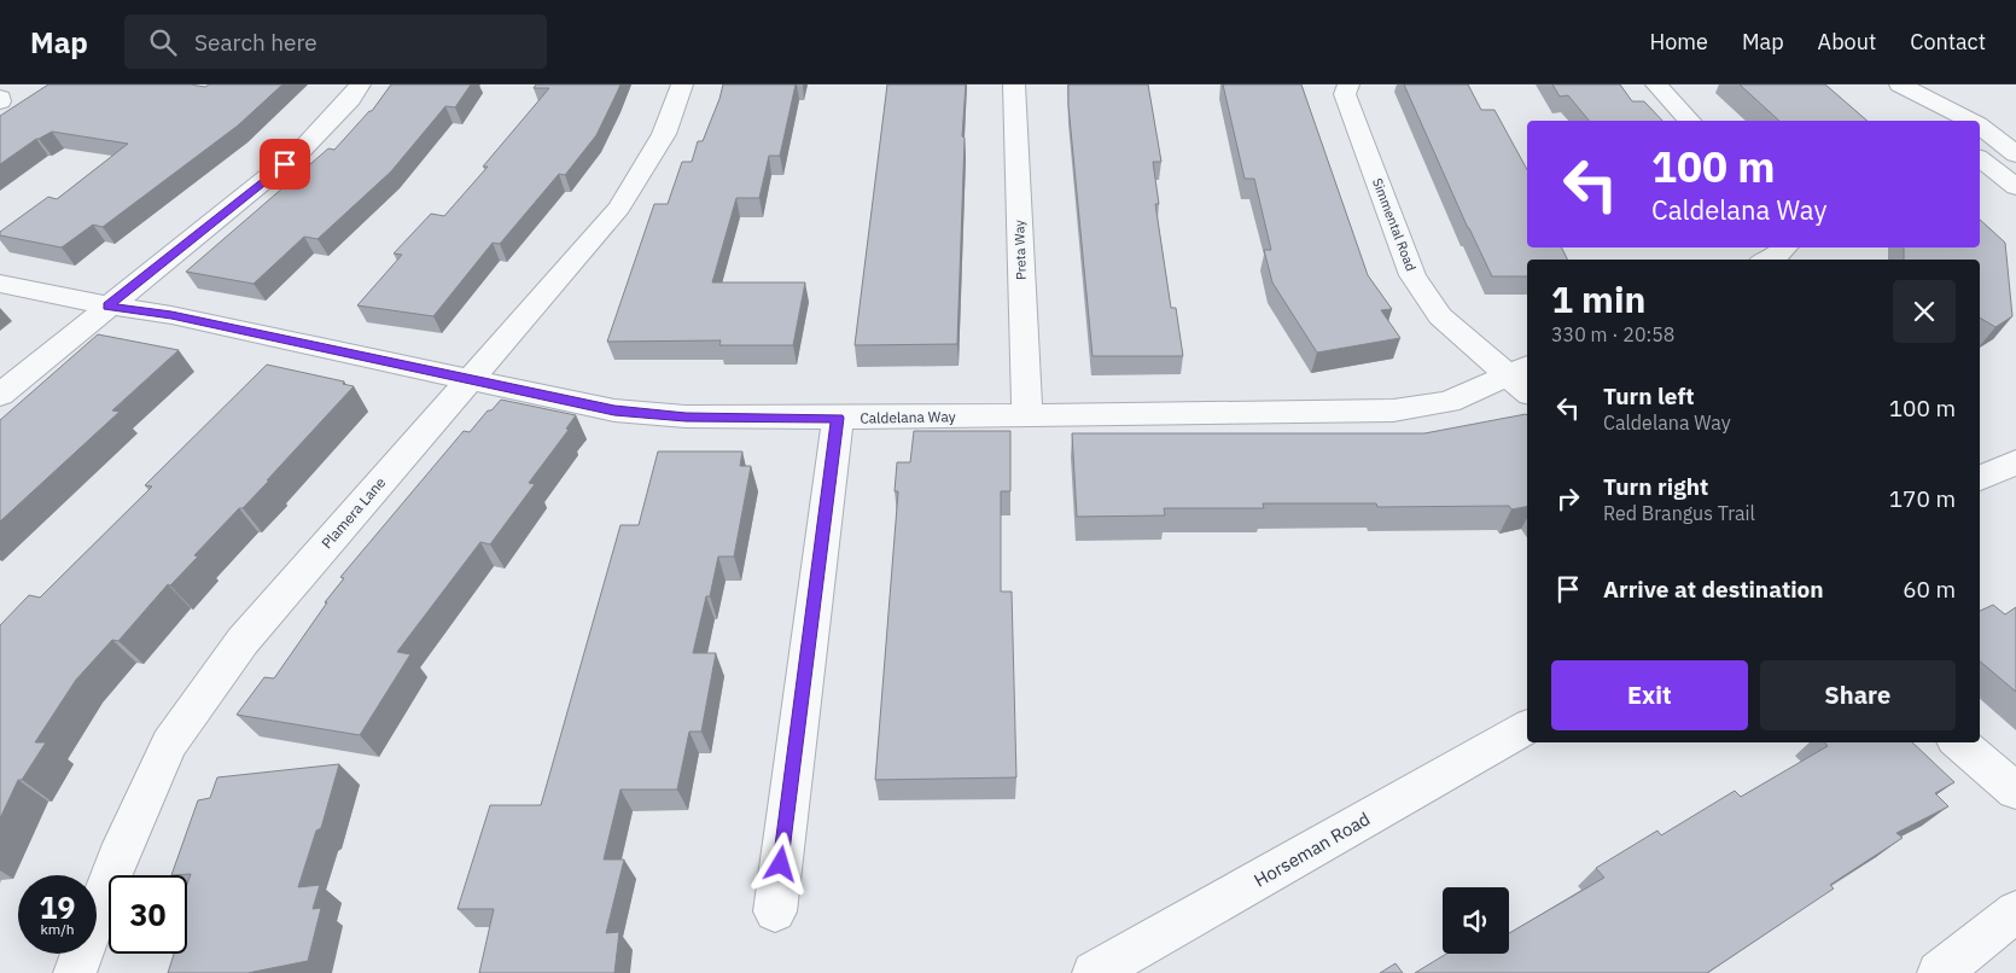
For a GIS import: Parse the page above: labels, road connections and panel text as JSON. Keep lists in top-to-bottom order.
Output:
{
  "streets": {
    "street": [
      "Simmental Road",
      "Preta Way",
      "Caldelana Way",
      "Plamera Lane",
      "Horseman Road"
    ]
  },
  "crossings": [
    ["Simmental Road", "Caldelana Way"],
    ["Preta Way", "Caldelana Way"],
    ["Caldelana Way", "Plamera Lane"]
  ],
  "page": {
    "header": "Map",
    "search": "Search here",
    "nav": [
      "Home",
      "Map",
      "About",
      "Contact"
    ],
    "turn": ["100 m", "Caldelana Way"],
    "heading": ["1 min", "330 m · 20:58"],
    "list": [
      {
        "name": "Turn left",
        "note": "Caldelana Way",
        "value": "100 m"
      },
      {
        "name": "Turn right",
        "note": "Red Brangus Trail",
        "value": "170 m"
      },
      {
        "name": "Arrive at destination",
        "value": "60 m"
      }
    ],
    "buttons": ["Exit", "Share"],
    "speed": "19 km/h",
    "limit": "30"
  }
}
